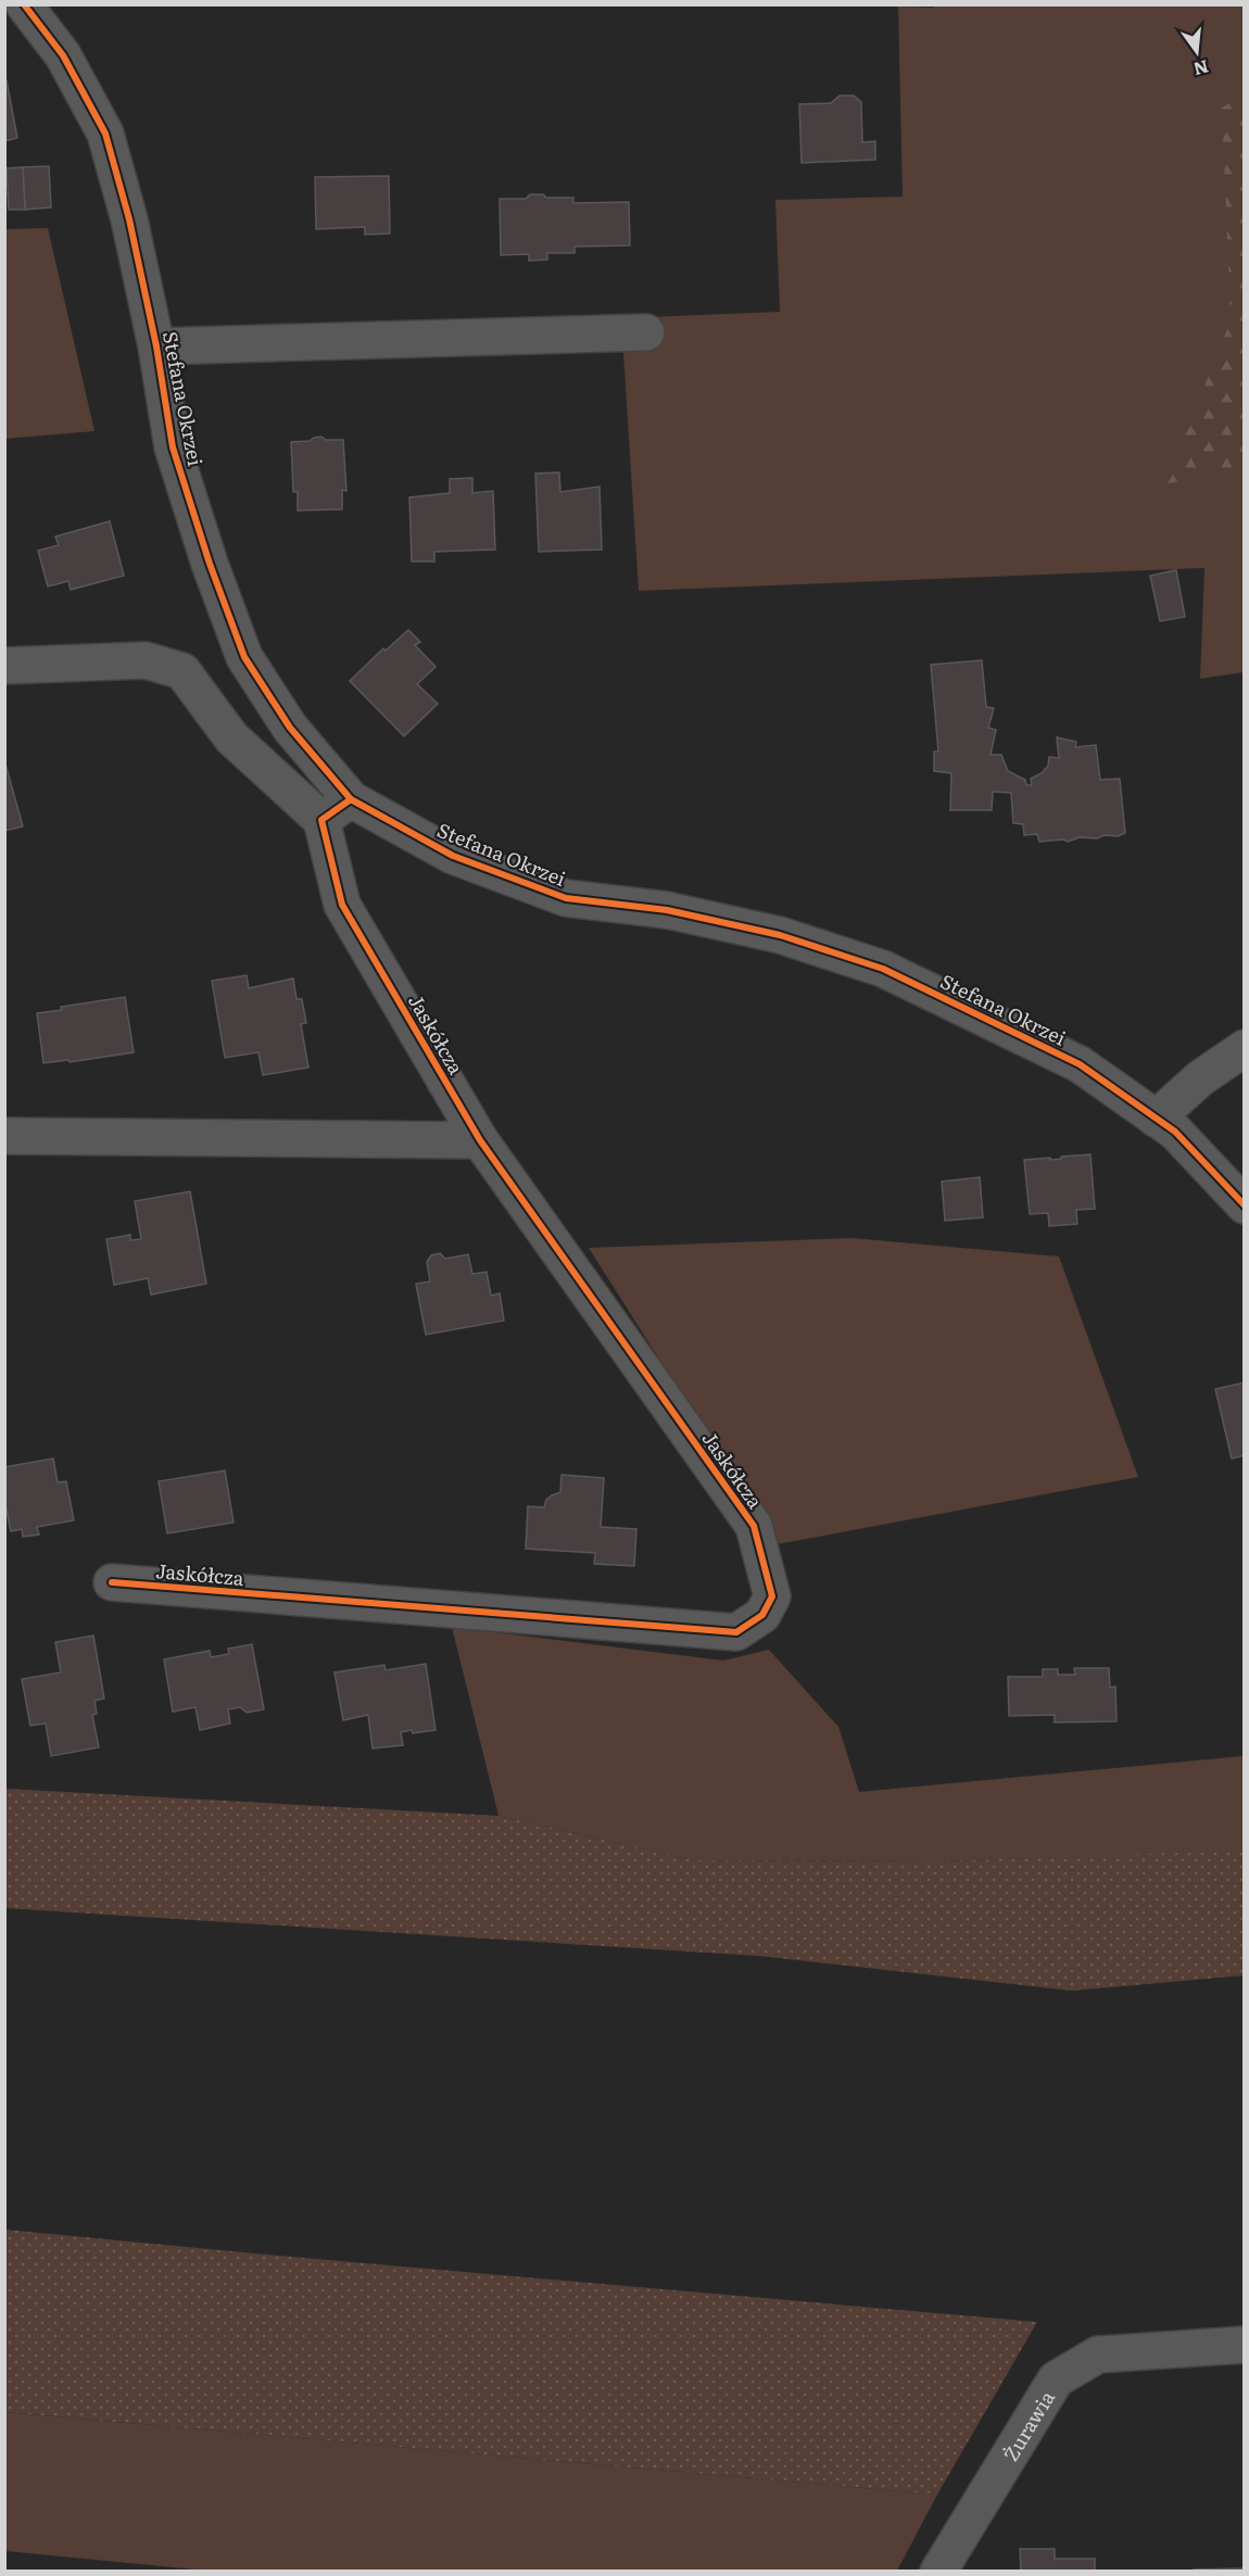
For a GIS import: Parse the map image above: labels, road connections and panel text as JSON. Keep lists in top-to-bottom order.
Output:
{
  "streets": {
    "street": ["Stefana Okrzei", "Jaskółcza", "Żurawia"]
  },
  "north": "bottom"
}
